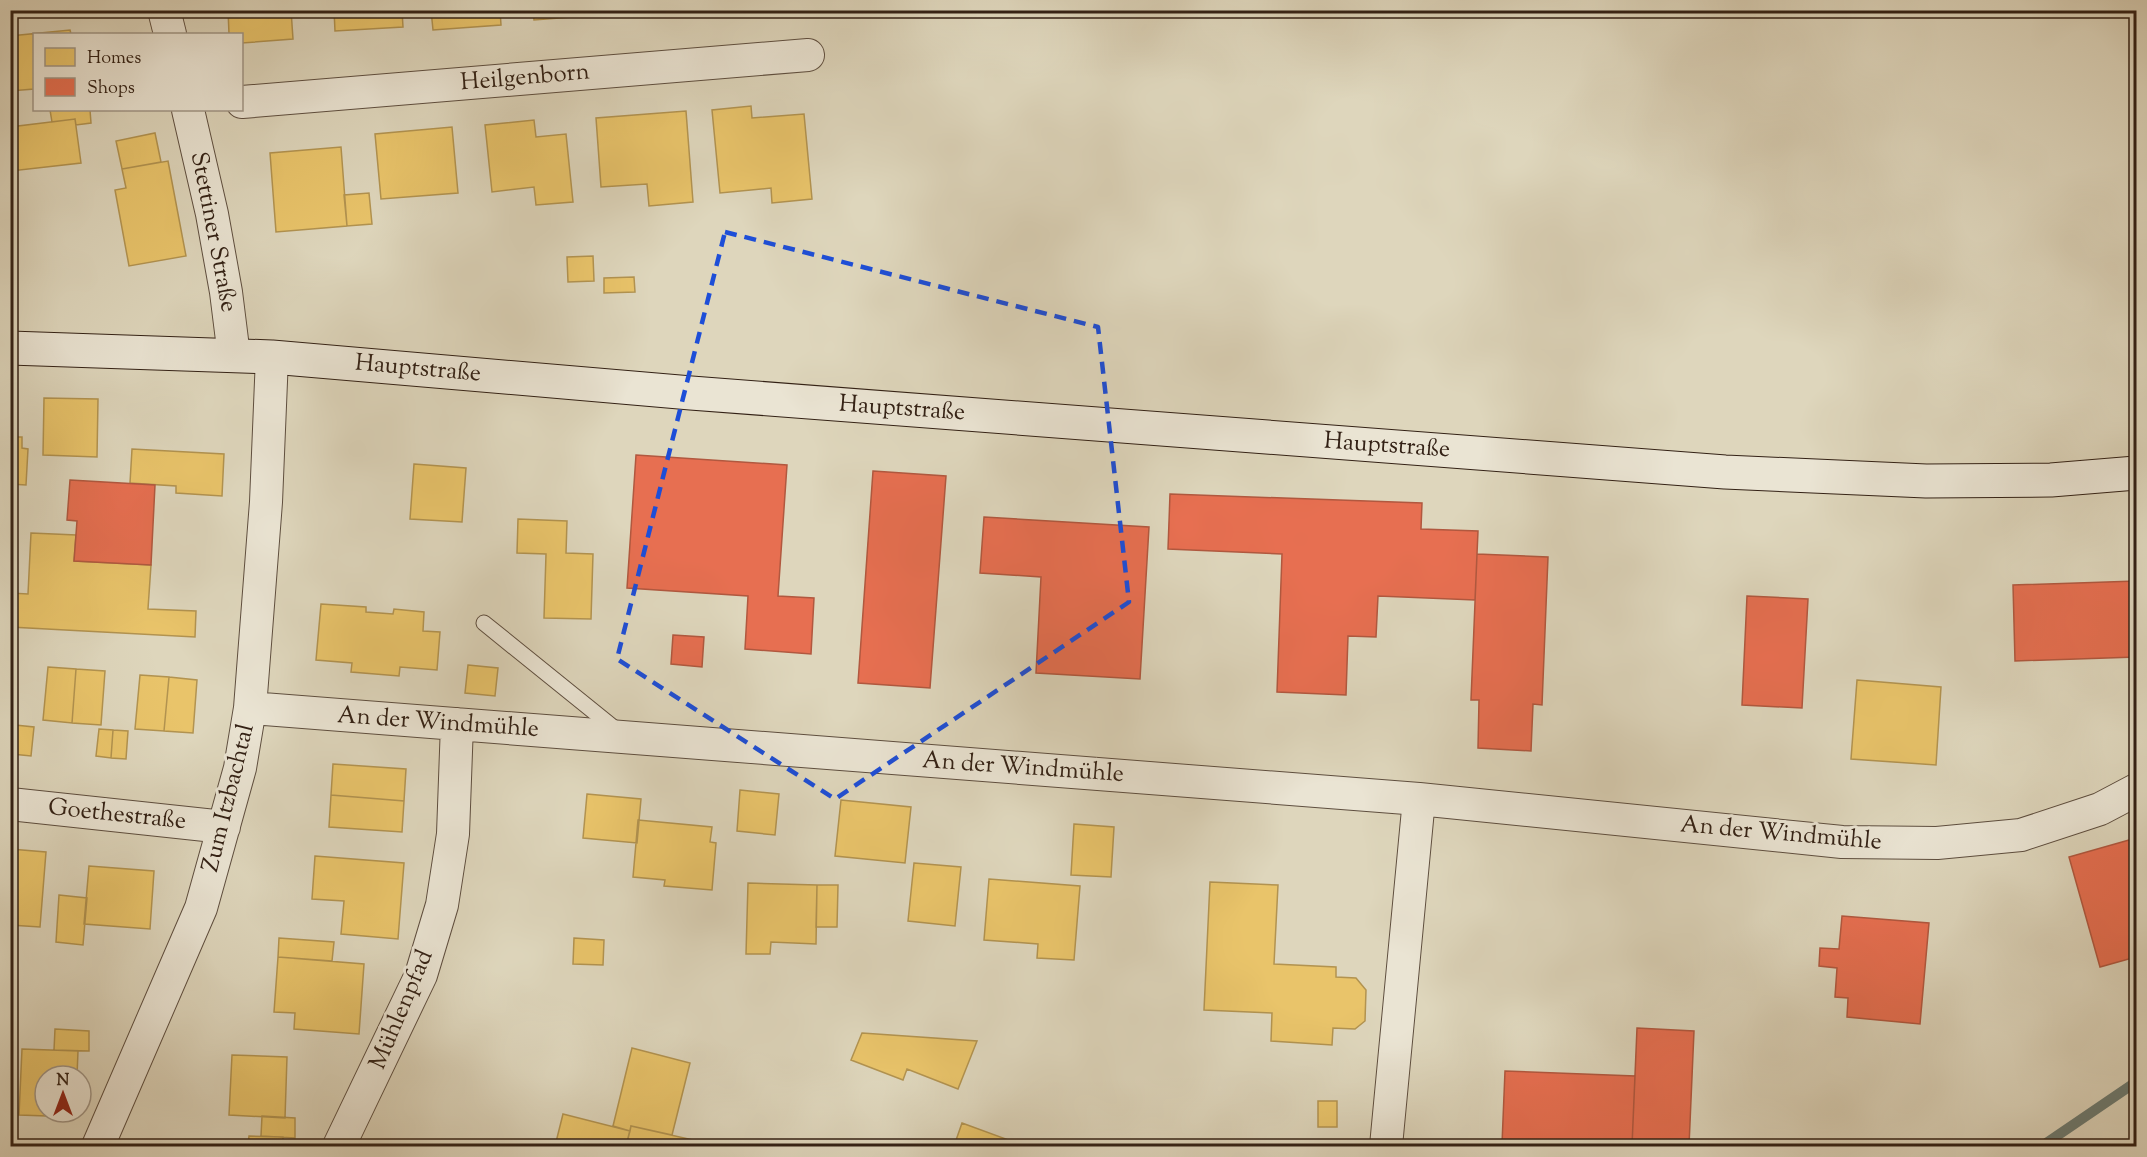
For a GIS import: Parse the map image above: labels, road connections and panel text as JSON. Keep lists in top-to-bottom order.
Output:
{
  "streets": {
    "main road": ["Hauptstraße"],
    "street": [
      "Heilgenborn",
      "Stettiner Straße",
      "An der Windmühle",
      "Zum Itzbachtal",
      "Goethestraße",
      "Mühlenpfad"
    ]
  },
  "crossings": [
    ["Stettiner Straße", "Hauptstraße"],
    ["Hauptstraße", "Zum Itzbachtal"],
    ["An der Windmühle", "Zum Itzbachtal"],
    ["An der Windmühle", "Mühlenpfad"],
    ["Zum Itzbachtal", "Goethestraße"]
  ],
  "legend": ["Homes", "Shops"],
  "north": "top"
}
